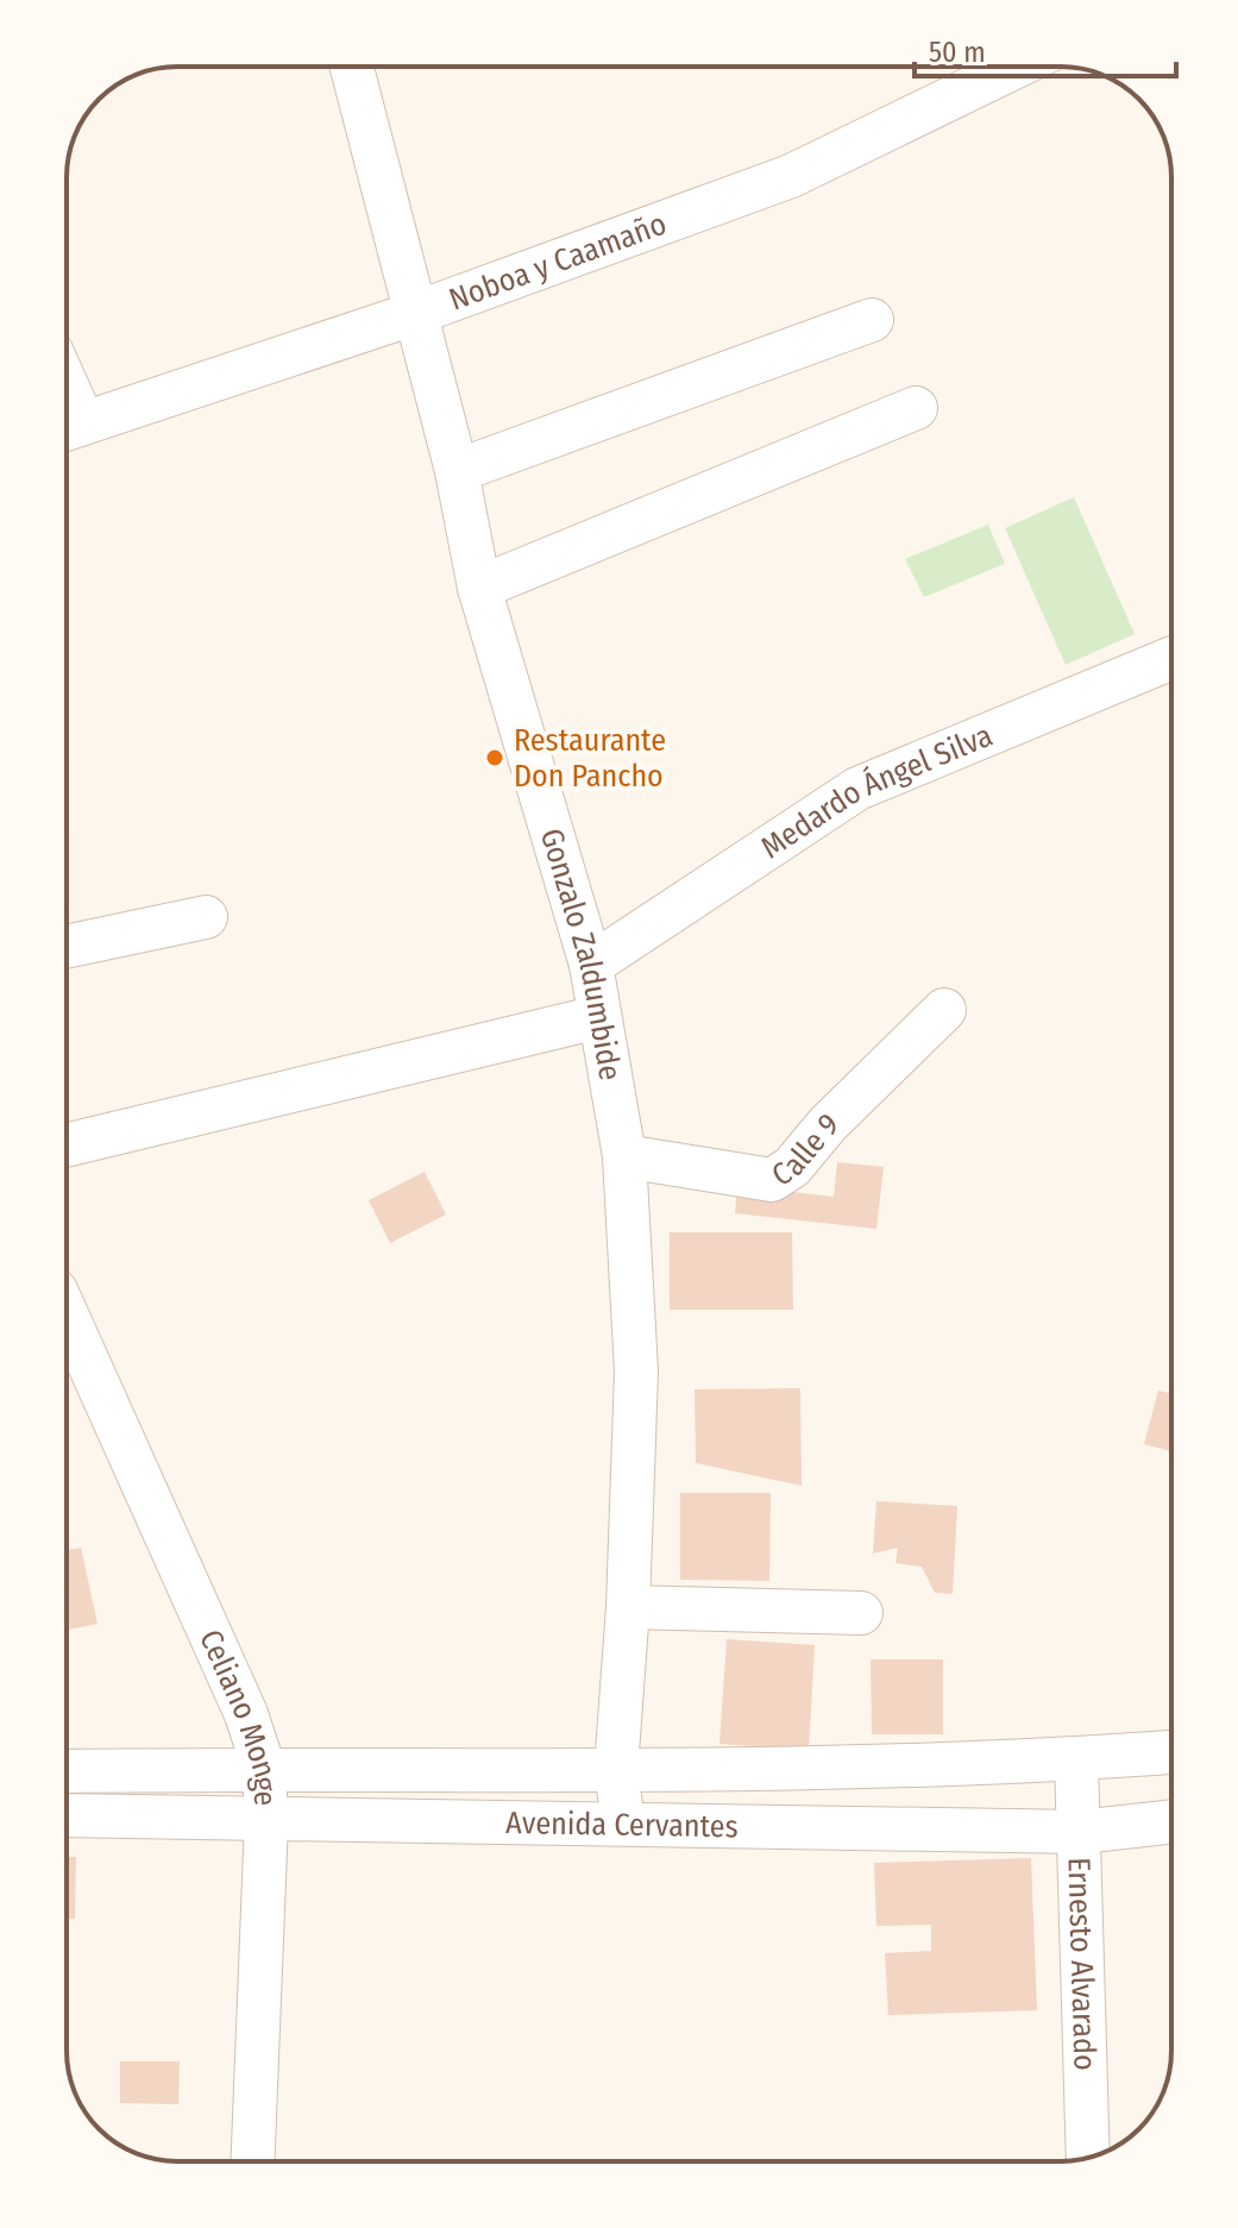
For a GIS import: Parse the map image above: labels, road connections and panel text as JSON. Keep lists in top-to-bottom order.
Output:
{
  "streets": {
    "street": [
      "Noboa y Caamaño",
      "Medardo Ángel Silva",
      "Gonzalo Zaldumbide",
      "Calle 9",
      "Celiano Monge",
      "Avenida Cervantes",
      "Ernesto Alvarado"
    ]
  },
  "crossings": [
    ["Noboa y Caamaño", "Gonzalo Zaldumbide"],
    ["Medardo Ángel Silva", "Gonzalo Zaldumbide"],
    ["Gonzalo Zaldumbide", "Calle 9"],
    ["Gonzalo Zaldumbide", "Avenida Cervantes"],
    ["Celiano Monge", "Avenida Cervantes"],
    ["Avenida Cervantes", "Ernesto Alvarado"]
  ],
  "places": ["Restaurante Don Pancho"],
  "scale_bar": "50 m"
}
